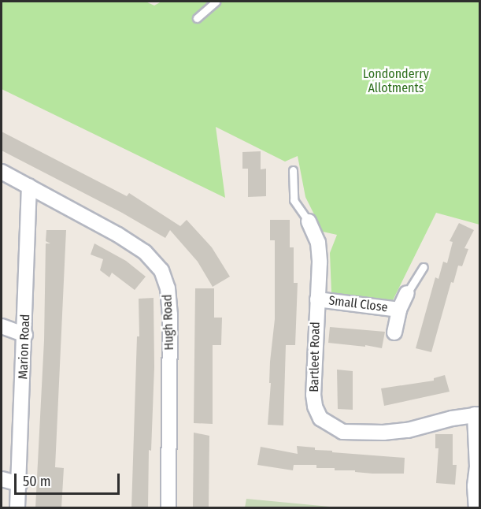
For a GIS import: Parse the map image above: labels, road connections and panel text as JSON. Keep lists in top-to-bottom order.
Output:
{
  "streets": {
    "street": [
      "Small Close",
      "Hugh Road",
      "Marion Road",
      "Bartleet Road"
    ]
  },
  "crossings": [
    ["Small Close", "Bartleet Road"],
    ["Hugh Road", "Marion Road"]
  ],
  "parks": ["Londonderry Allotments"],
  "scale_bar": "50 m"
}
